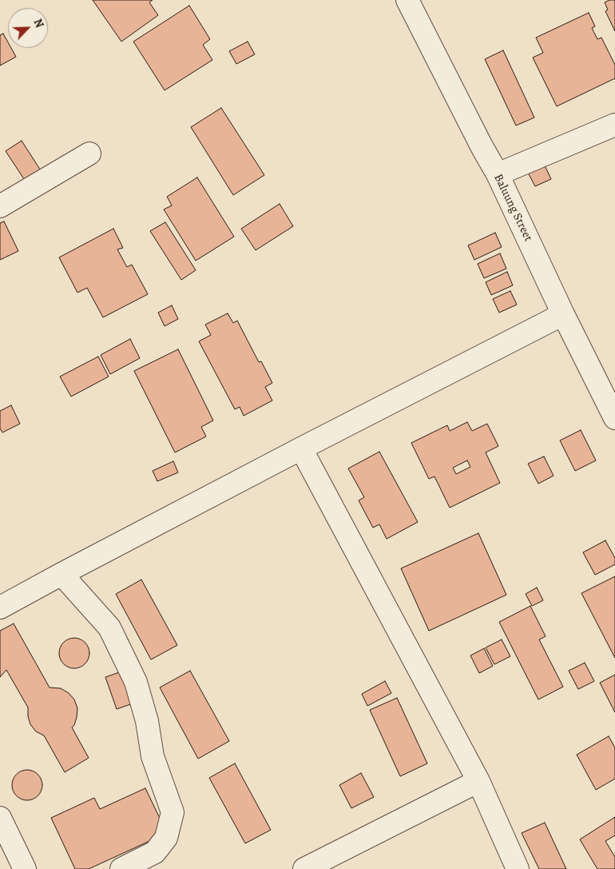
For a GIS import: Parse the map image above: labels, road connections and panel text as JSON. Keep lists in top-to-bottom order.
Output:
{
  "streets": {
    "street": ["Baluung Street"]
  },
  "north": "top right"
}
